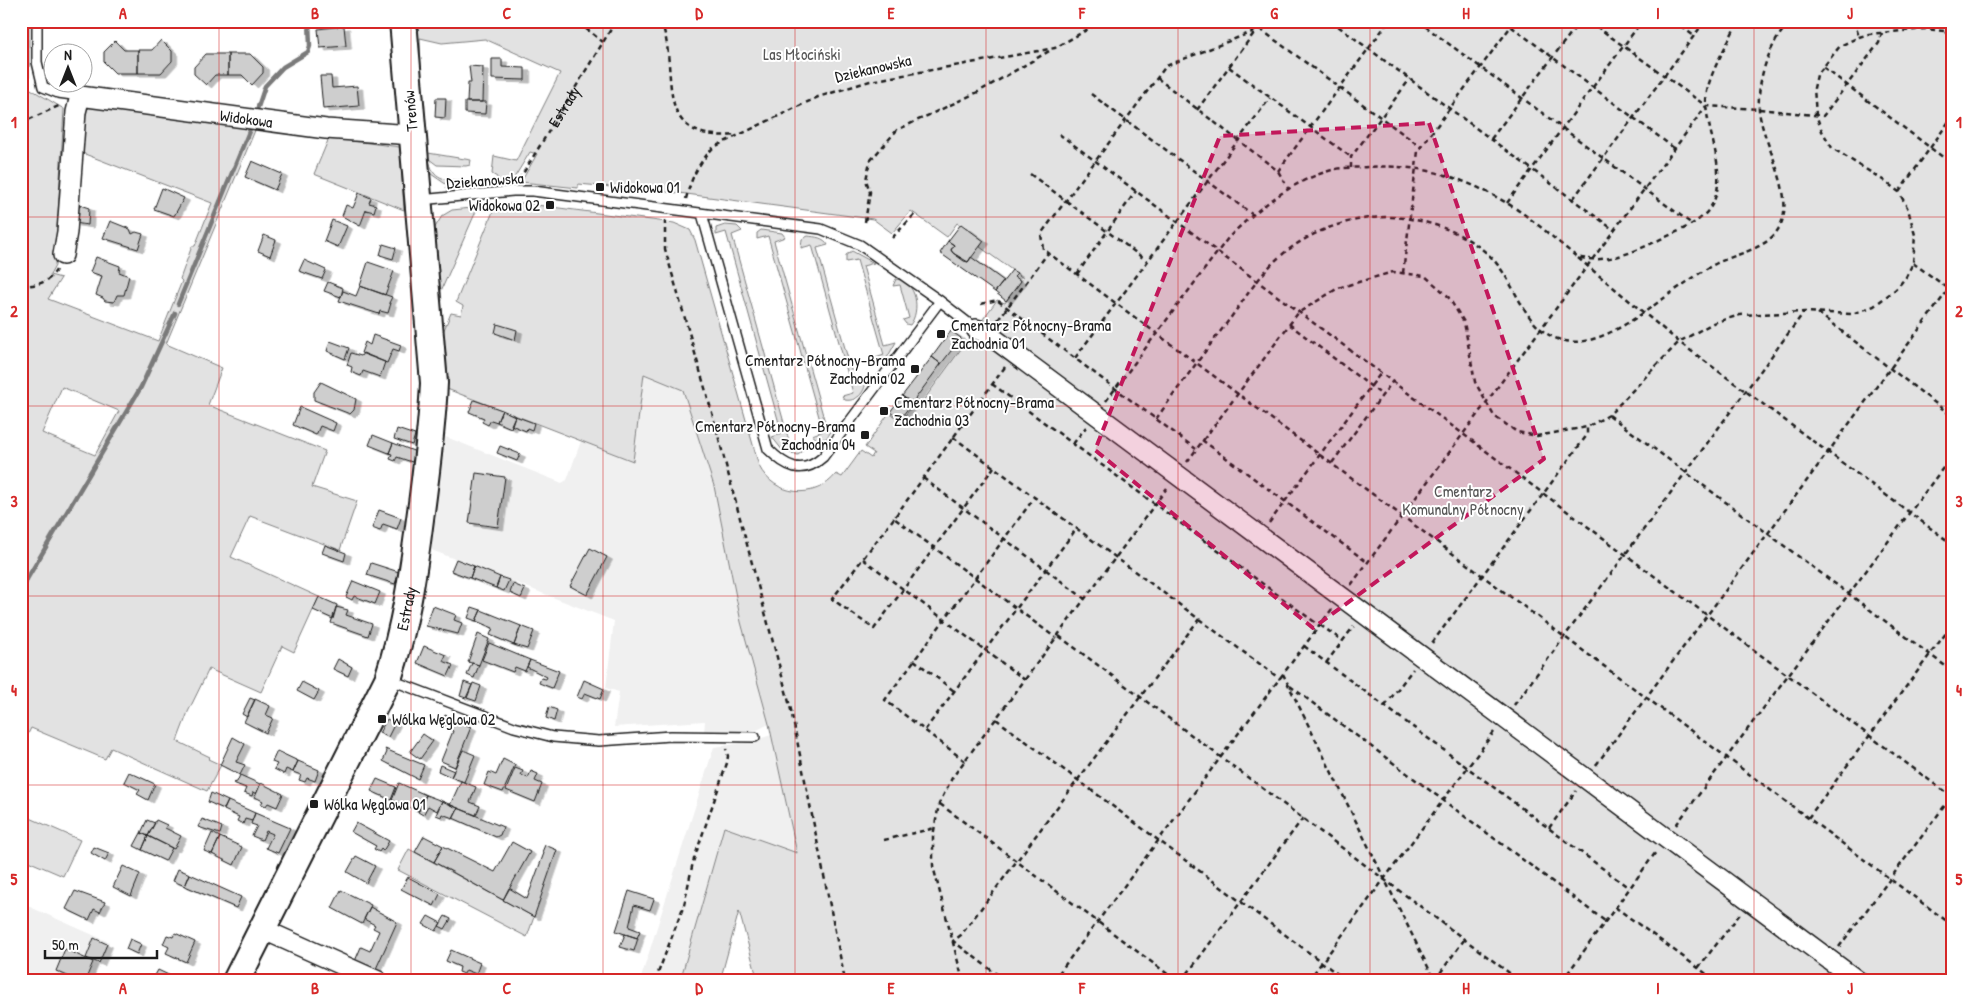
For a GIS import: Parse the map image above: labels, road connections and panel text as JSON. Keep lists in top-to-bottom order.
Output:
{
  "streets": {
    "main road": ["Estrady", "Trenów"],
    "street": ["Widokowa"],
    "lane": ["Dziekanowska"]
  },
  "crossings": [
    ["Dziekanowska", "Estrady"],
    ["Dziekanowska", "Trenów"],
    ["Estrady", "Trenów"],
    ["Trenów", "Widokowa"]
  ],
  "parks": ["Las Młociński", "Cmentarz Komunalny Północny"],
  "places": {
    "transit": [
      "Widokowa 01",
      "Widokowa 02",
      "Cmentarz Północny-Brama Zachodnia 01",
      "Cmentarz Północny-Brama Zachodnia 02",
      "Cmentarz Północny-Brama Zachodnia 03",
      "Cmentarz Północny-Brama Zachodnia 04",
      "Wólka Węglowa 02",
      "Wólka Węglowa 01"
    ]
  },
  "scale_bar": "50 m",
  "north": "top",
  "grid": {
    "columns": [
      "A",
      "B",
      "C",
      "D",
      "E",
      "F",
      "G",
      "H",
      "I",
      "J"
    ],
    "rows": [
      "1",
      "2",
      "3",
      "4",
      "5"
    ]
  }
}
